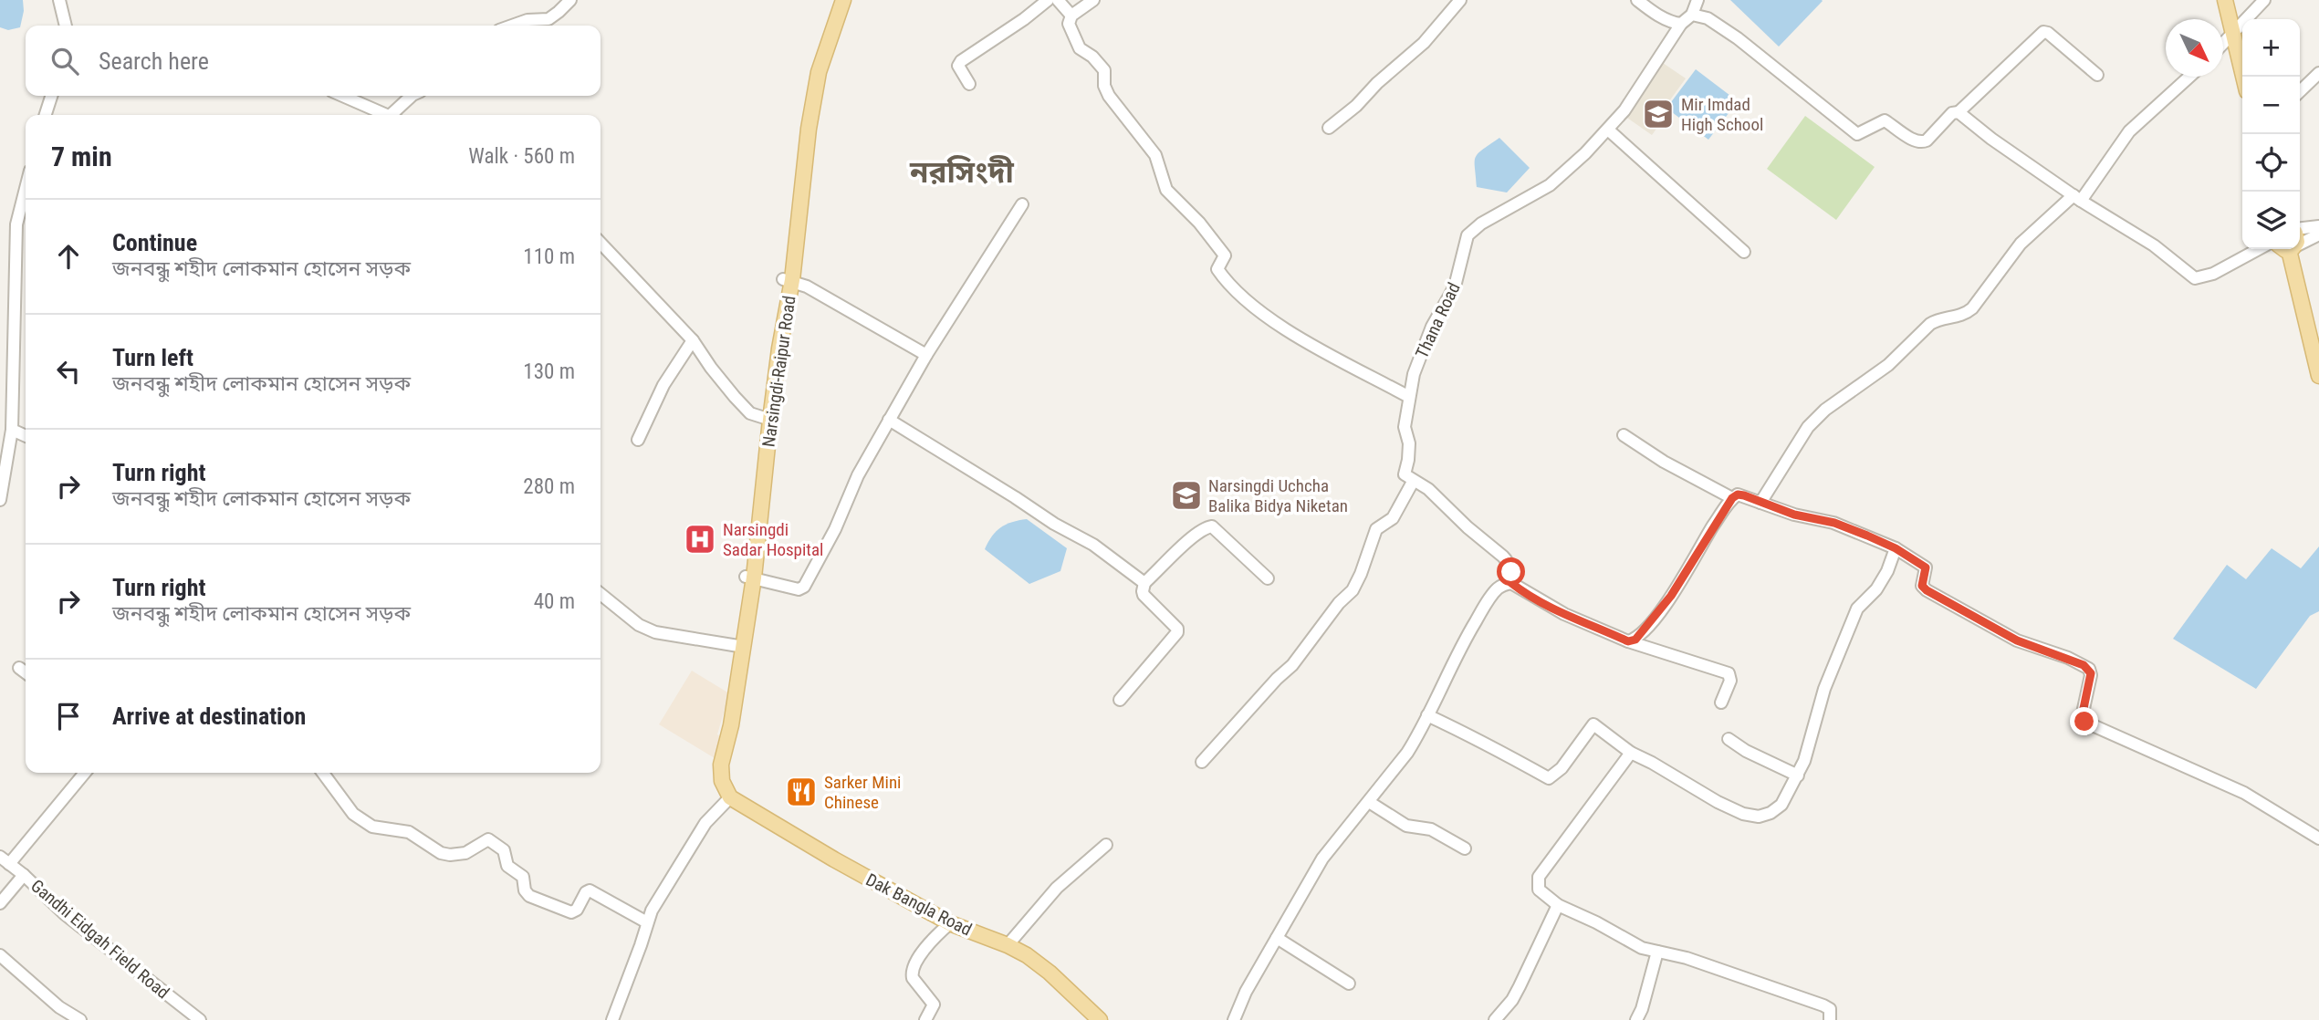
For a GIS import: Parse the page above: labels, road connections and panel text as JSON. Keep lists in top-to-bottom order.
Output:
{
  "streets": {
    "main road": ["Narsingdi-Raipur Road", "Dak Bangla Road"],
    "street": ["Thana Road", "Gandhi Eidgah Field Road"]
  },
  "crossings": [
    ["Narsingdi-Raipur Road", "Dak Bangla Road"]
  ],
  "districts": ["নরসিংদী"],
  "places": {
    "school or university": ["Mir Imdad High School", "Narsingdi Uchcha Balika Bidya Niketan"],
    "hospital": ["Narsingdi Sadar Hospital"],
    "restaurant": ["Sarker Mini Chinese"]
  },
  "north": "bottom right",
  "page": {
    "map_buttons": ["+", "−"],
    "search": "Search here",
    "heading": ["7 min", "Walk · 560 m"],
    "list": [
      ["Continue", "জনবন্ধু শহীদ লোকমান হোসেন সড়ক", "110 m"],
      ["Turn left", "জনবন্ধু শহীদ লোকমান হোসেন সড়ক", "130 m"],
      ["Turn right", "জনবন্ধু শহীদ লোকমান হোসেন সড়ক", "280 m"],
      ["Turn right", "জনবন্ধু শহীদ লোকমান হোসেন সড়ক", "40 m"],
      "Arrive at destination"
    ]
  }
}
